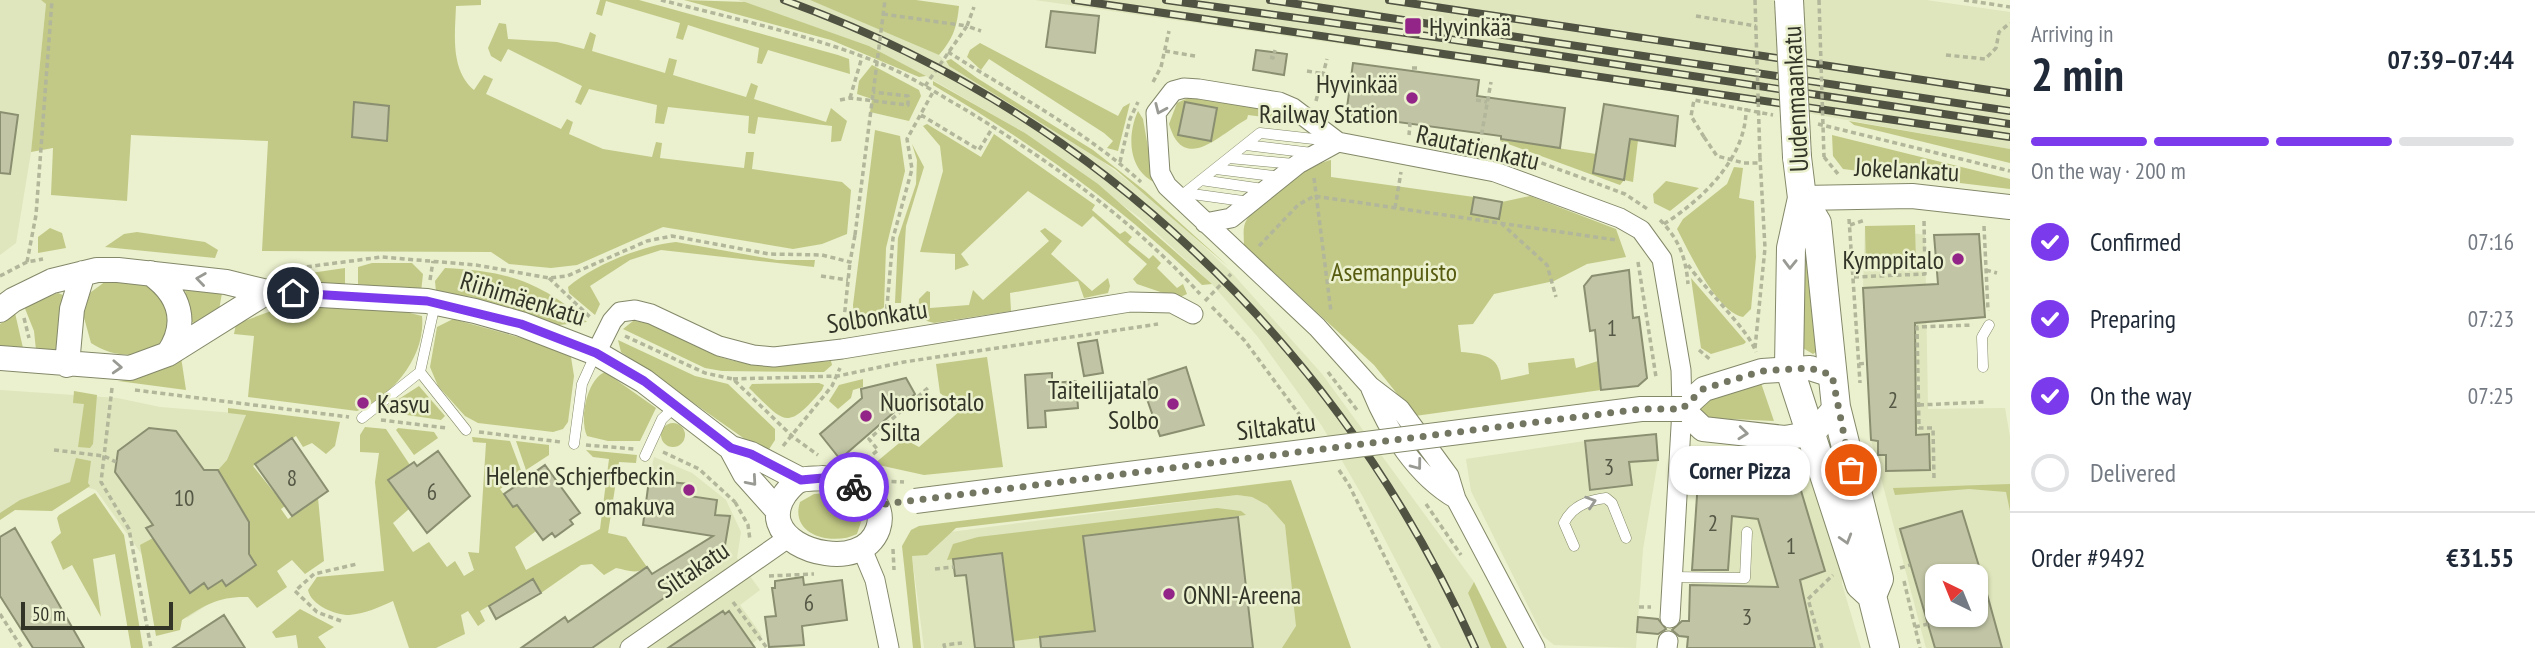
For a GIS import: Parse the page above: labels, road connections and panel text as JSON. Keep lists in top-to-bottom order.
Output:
{
  "streets": {
    "main road": ["Uudenmaankatu"],
    "street": [
      "Rautatienkatu",
      "Jokelankatu",
      "Riihimäenkatu",
      "Solbonkatu",
      "Siltakatu"
    ]
  },
  "crossings": [
    ["Uudenmaankatu", "Jokelankatu"],
    ["Riihimäenkatu", "Siltakatu"]
  ],
  "parks": ["Asemanpuisto"],
  "places": {
    "transit": ["Hyvinkää"],
    "other": [
      "Hyvinkää Railway Station",
      "Kymppitalo",
      "Kasvu",
      "Taiteilijatalo Solbo",
      "Nuorisotalo Silta",
      "Corner Pizza",
      "Helene Schjerfbeckin omakuva",
      "ONNI-Areena"
    ]
  },
  "house_numbers": [
    "1",
    "2",
    "3",
    "8",
    "6",
    "10",
    "2",
    "1",
    "6",
    "3"
  ],
  "scale_bar": "50 m",
  "north": "top left",
  "page": {
    "heading": ["2 min", "Arriving in", "07:39–07:44"],
    "panel": ["Order #9492", "€31.55"],
    "bar": "On the way · 200 m",
    "list": [
      ["Confirmed", "07:16"],
      ["Preparing", "07:23"],
      ["On the way", "07:25"],
      "Delivered"
    ],
    "bubble": "Corner Pizza",
    "scale": "50 m"
  }
}
